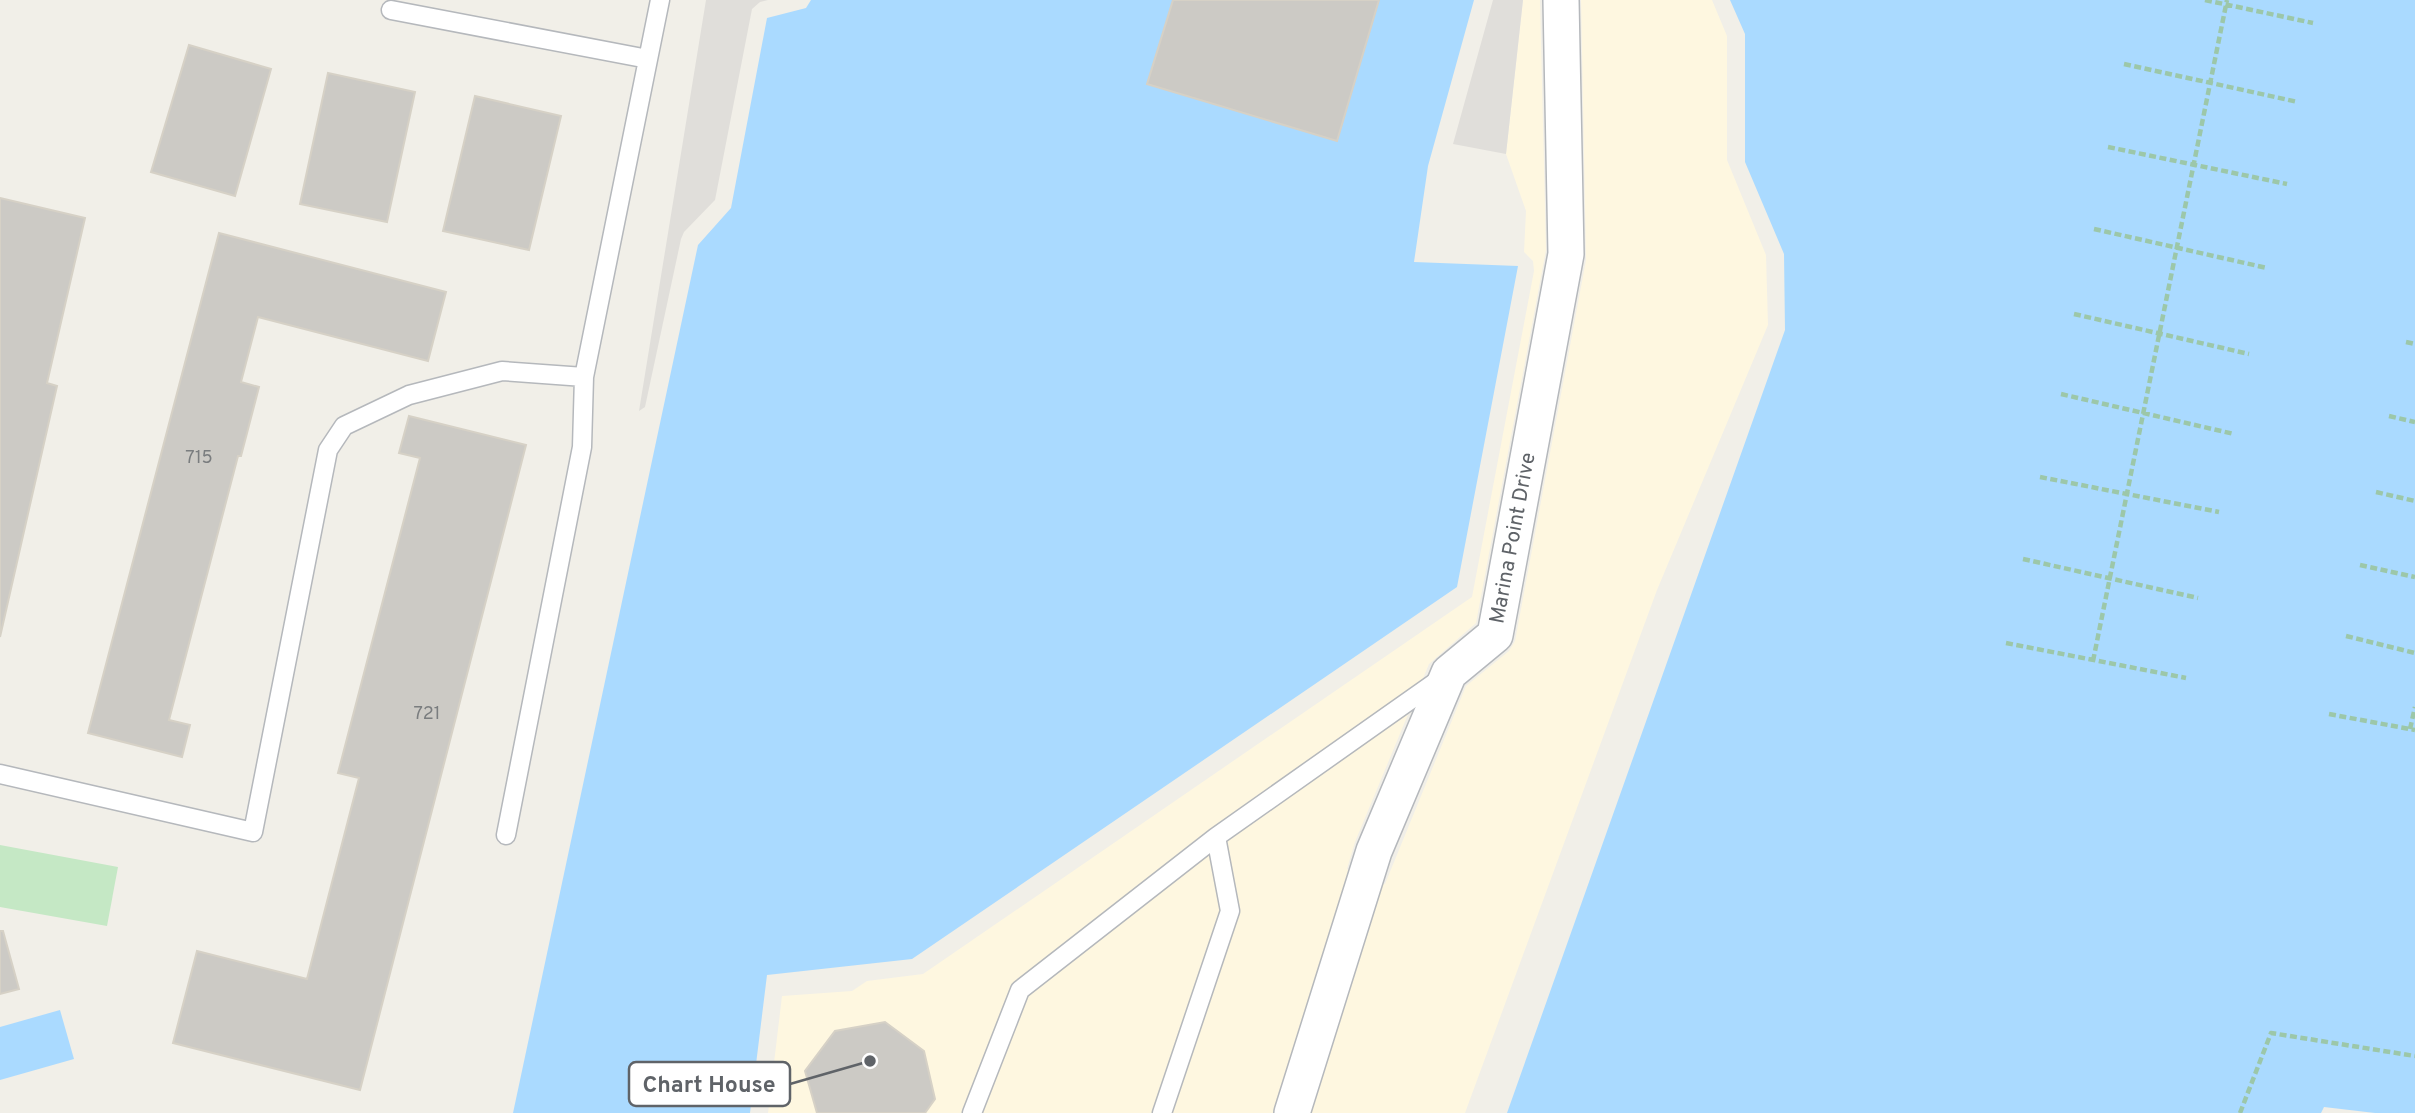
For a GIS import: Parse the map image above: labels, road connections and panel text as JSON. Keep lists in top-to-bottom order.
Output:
{
  "streets": {
    "street": ["Marina Point Drive"]
  },
  "places": ["Chart House"],
  "house_numbers": ["715", "721"]
}
